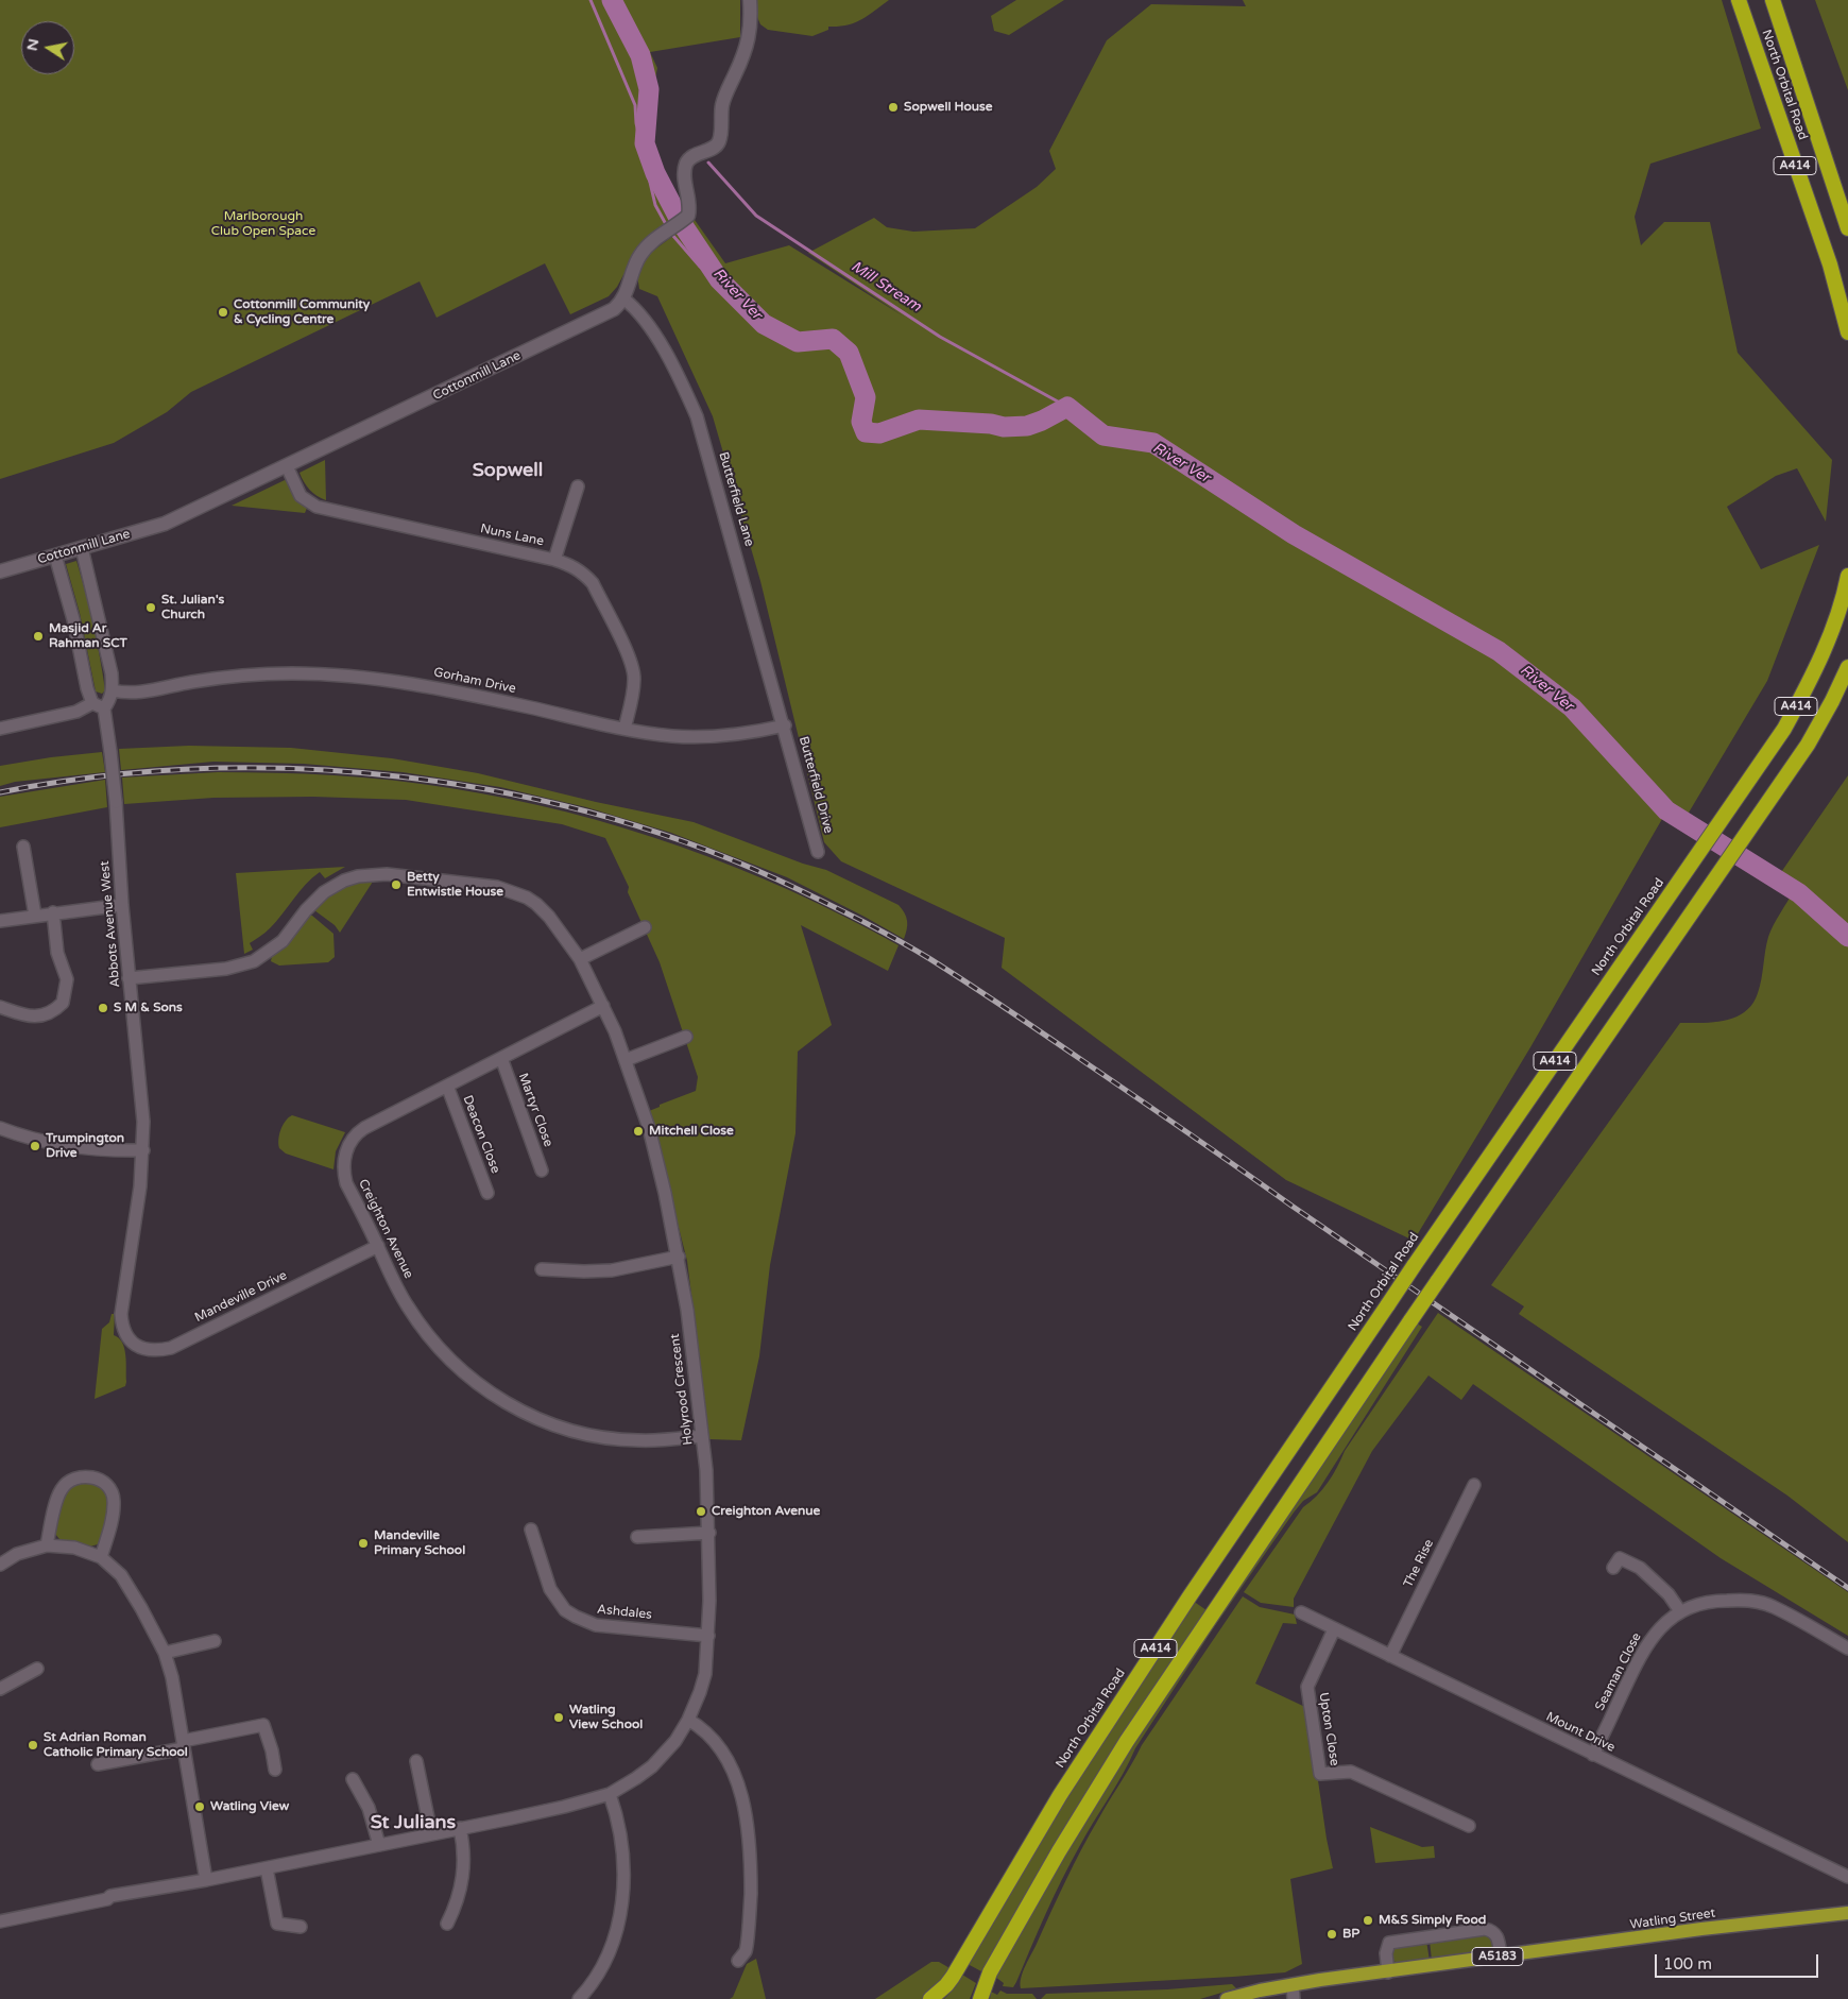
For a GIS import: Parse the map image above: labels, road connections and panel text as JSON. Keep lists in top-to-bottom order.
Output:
{
  "streets": {
    "highway": ["North Orbital Road", "A414"],
    "main road": ["Watling Street", "A5183"],
    "street": [
      "Cottonmill Lane",
      "Butterfield Lane",
      "Nuns Lane",
      "Gorham Drive",
      "Butterfield Drive",
      "Abbots Avenue West",
      "Martyr Close",
      "Deacon Close",
      "Creighton Avenue",
      "Mandeville Drive",
      "Holyrood Crescent",
      "The Rise",
      "Ashdales",
      "Seaman Close",
      "Upton Close",
      "Mount Drive"
    ]
  },
  "crossings": [
    ["Cottonmill Lane", "Butterfield Lane"],
    ["Cottonmill Lane", "Nuns Lane"],
    ["Cottonmill Lane", "Abbots Avenue West"],
    ["Butterfield Lane", "Gorham Drive"],
    ["Butterfield Lane", "Butterfield Drive"],
    ["Nuns Lane", "Gorham Drive"],
    ["Gorham Drive", "Butterfield Drive"],
    ["Abbots Avenue West", "Mandeville Drive"],
    ["Abbots Avenue West", "Holyrood Crescent"],
    ["Martyr Close", "Creighton Avenue"],
    ["Deacon Close", "Creighton Avenue"],
    ["Creighton Avenue", "Mandeville Drive"],
    ["Creighton Avenue", "Holyrood Crescent"],
    ["Holyrood Crescent", "Ashdales"],
    ["The Rise", "Mount Drive"],
    ["Seaman Close", "Mount Drive"],
    ["Upton Close", "Mount Drive"]
  ],
  "districts": ["Sopwell", "St Julians"],
  "water": ["Mill Stream", "River Ver"],
  "parks": ["Marlborough Club Open Space"],
  "places": [
    "Sopwell House",
    "Cottonmill Community & Cycling Centre",
    "St. Julian's Church",
    "Masjid Ar Rahman SCT",
    "Betty Entwistle House",
    "S M & Sons",
    "Mitchell Close",
    "Trumpington Drive",
    "Creighton Avenue",
    "Mandeville Primary School",
    "Watling View School",
    "St Adrian Roman Catholic Primary School",
    "Watling View",
    "M&S Simply Food",
    "BP"
  ],
  "scale_bar": "100 m",
  "north": "left"
}
